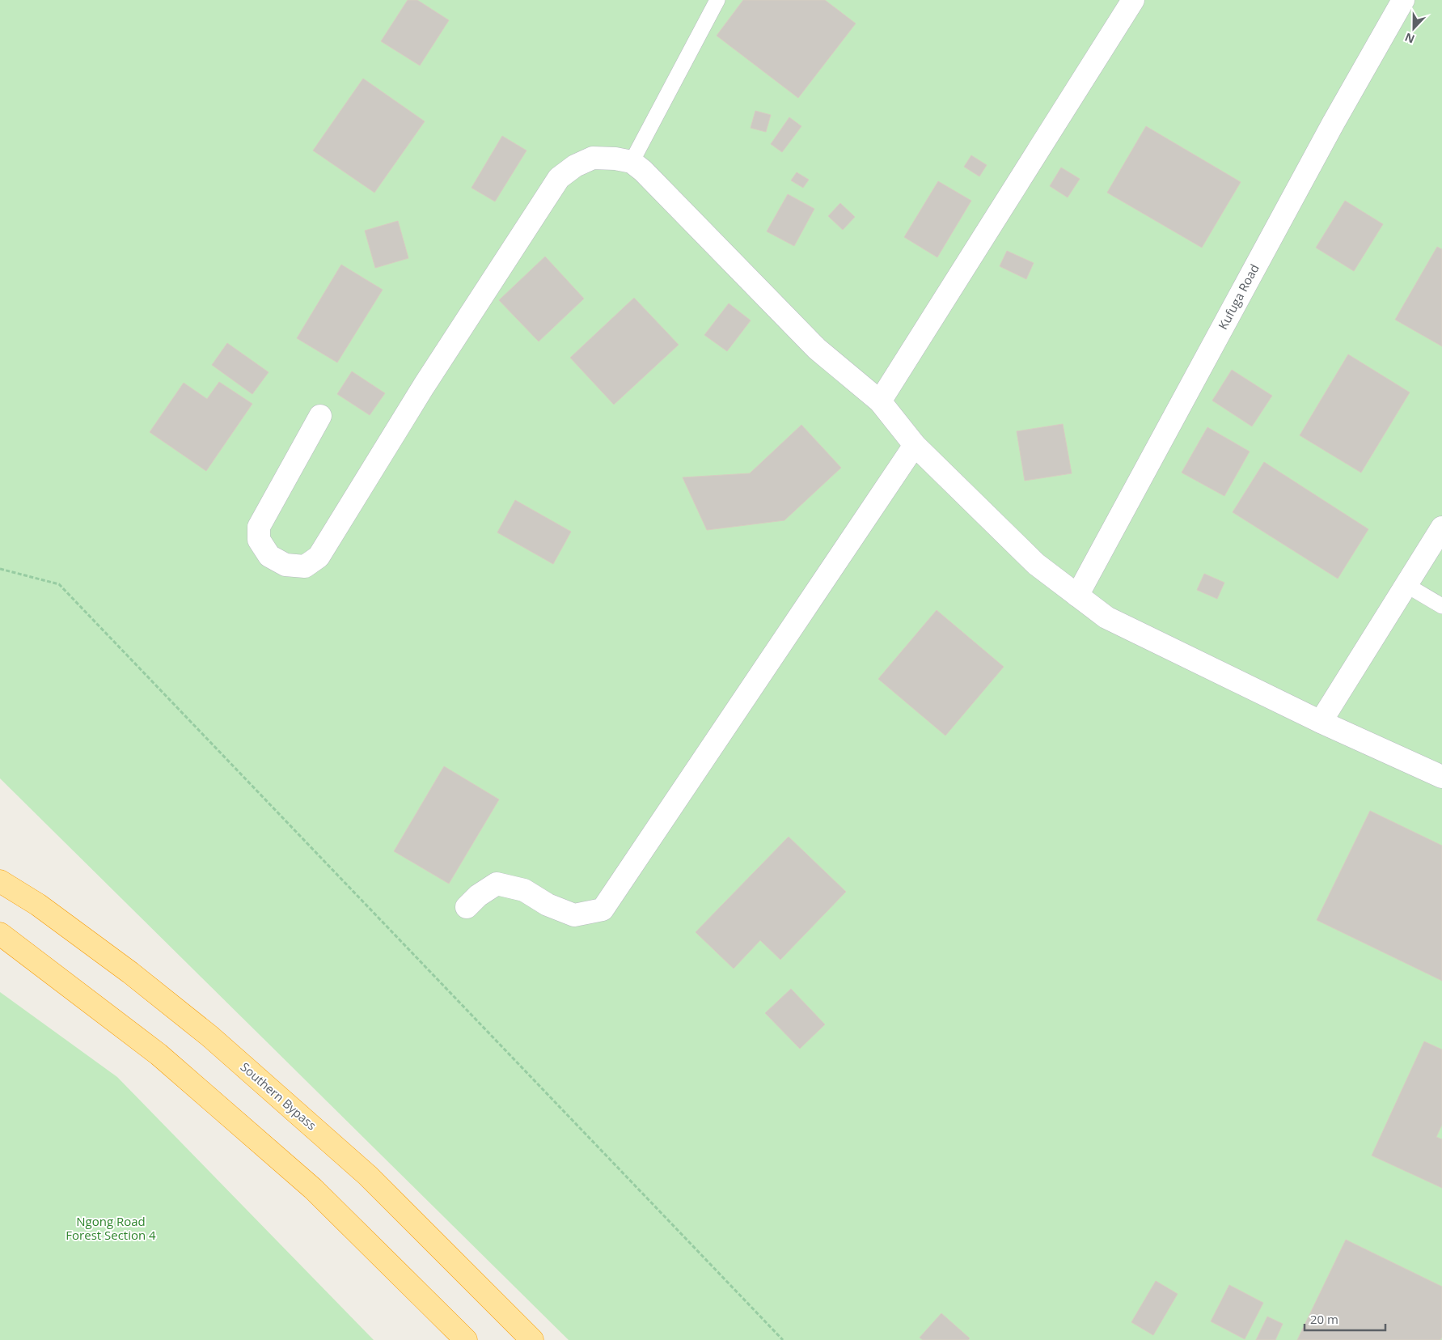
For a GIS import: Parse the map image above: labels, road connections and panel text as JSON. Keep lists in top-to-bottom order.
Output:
{
  "streets": {
    "highway": ["Southern Bypass"],
    "street": ["Kufuga Road"]
  },
  "parks": ["Ngong Road Forest Section 4"],
  "scale_bar": "20 m",
  "north": "bottom"
}
